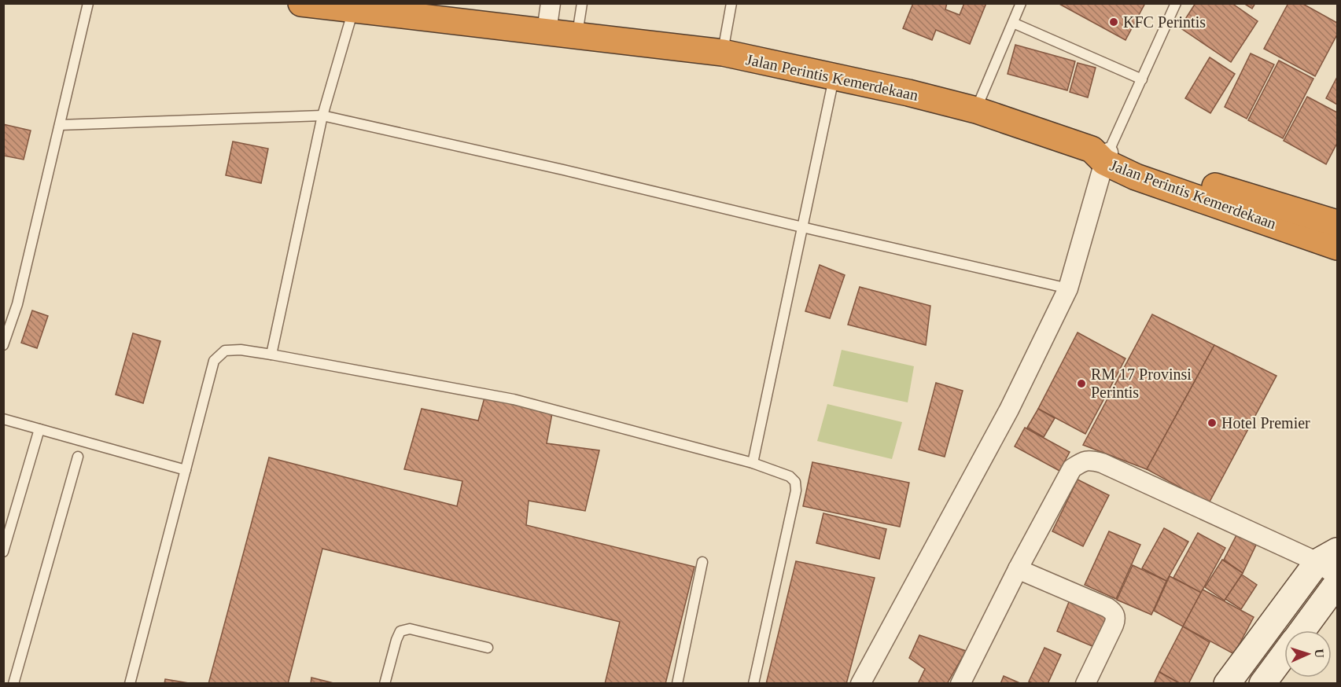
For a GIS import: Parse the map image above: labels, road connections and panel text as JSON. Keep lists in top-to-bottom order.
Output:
{
  "streets": {
    "highway": ["Jalan Perintis Kemerdekaan"]
  },
  "places": ["KFC Perintis", "RM 17 Provinsi Perintis", "Hotel Premier"],
  "north": "right"
}
